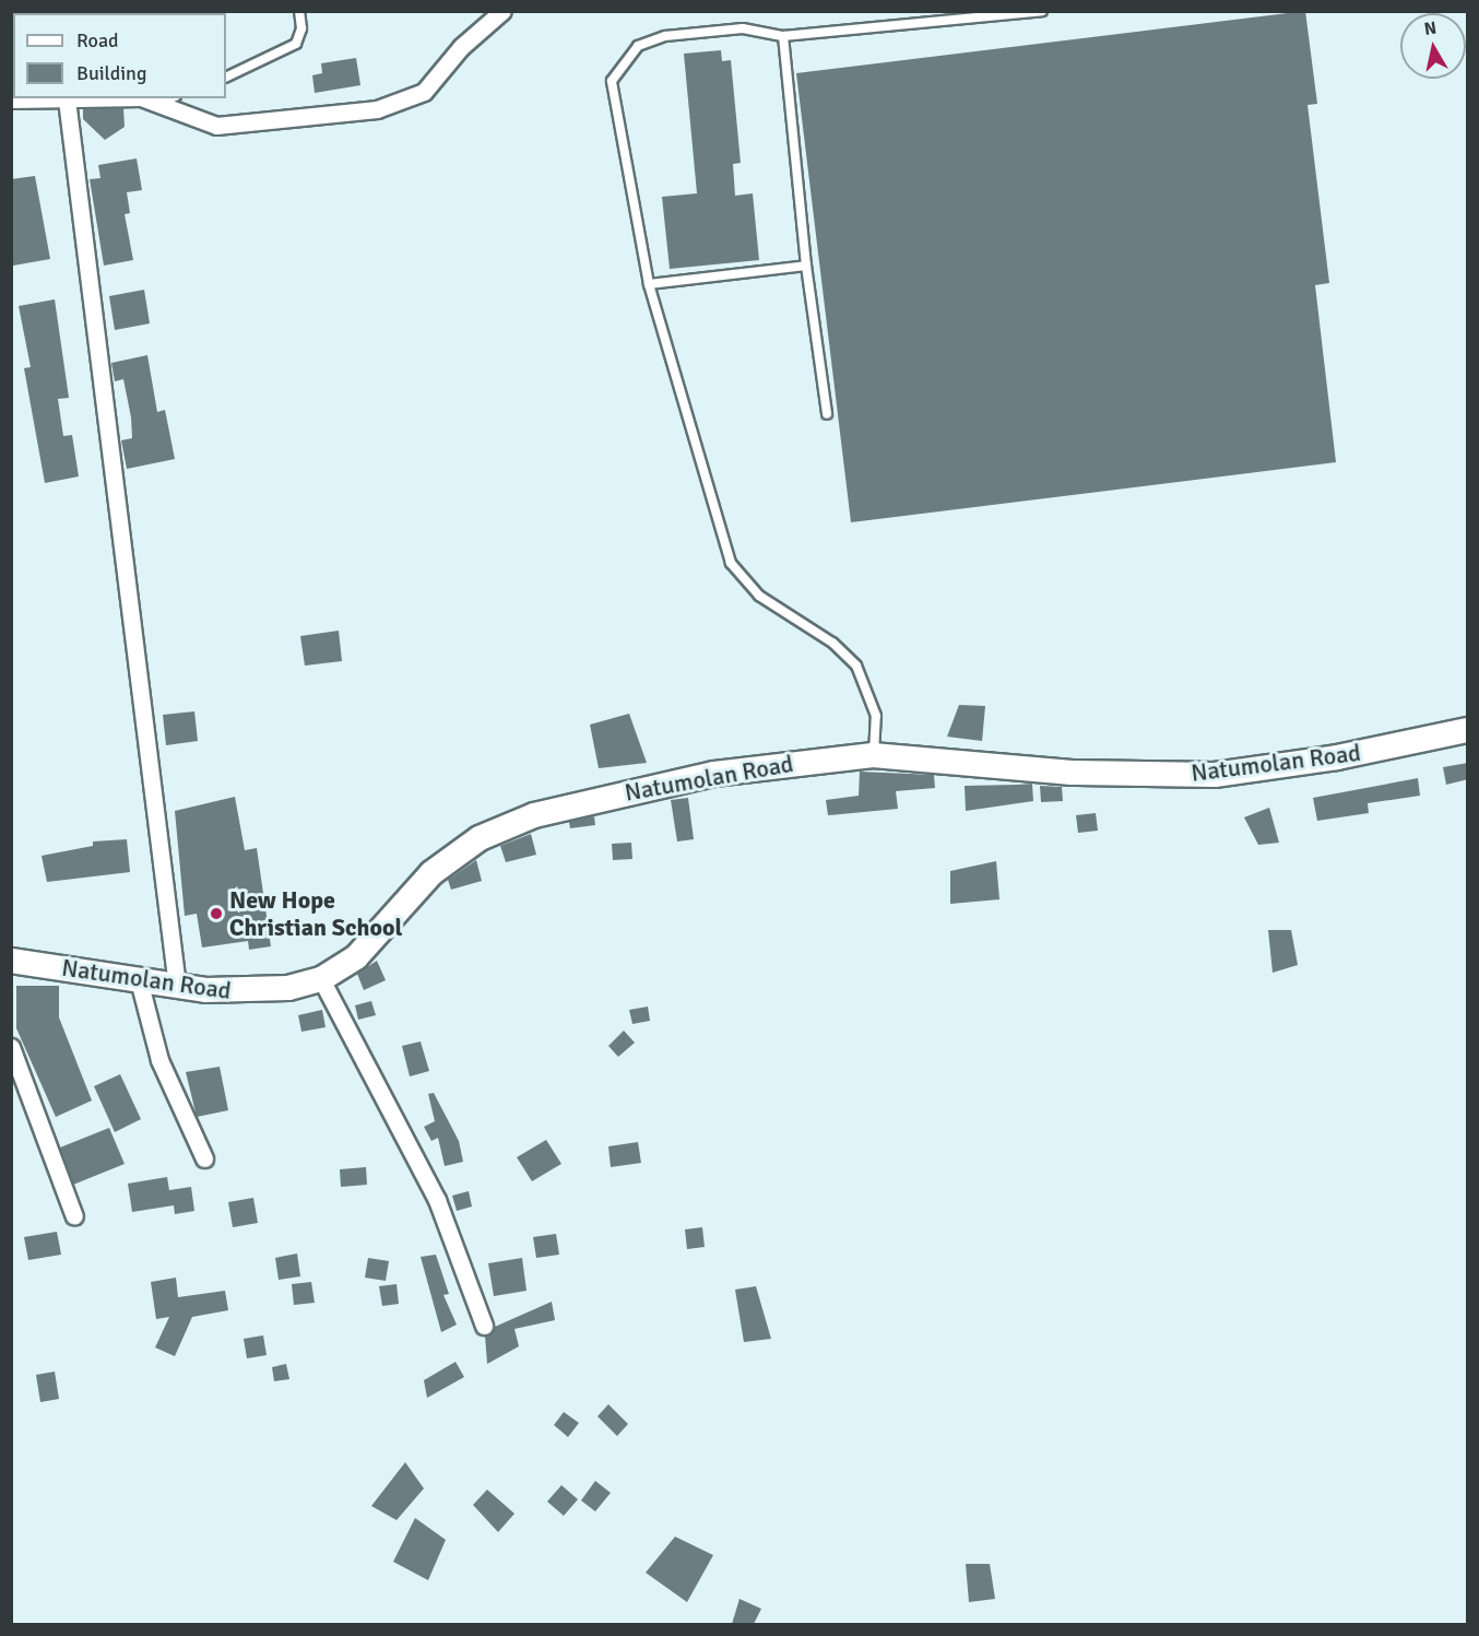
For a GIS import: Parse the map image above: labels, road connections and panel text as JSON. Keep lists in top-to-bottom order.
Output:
{
  "streets": {
    "street": ["Natumolan Road"]
  },
  "places": ["New Hope Christian School"],
  "legend": ["Road", "Building"],
  "north": "top"
}
